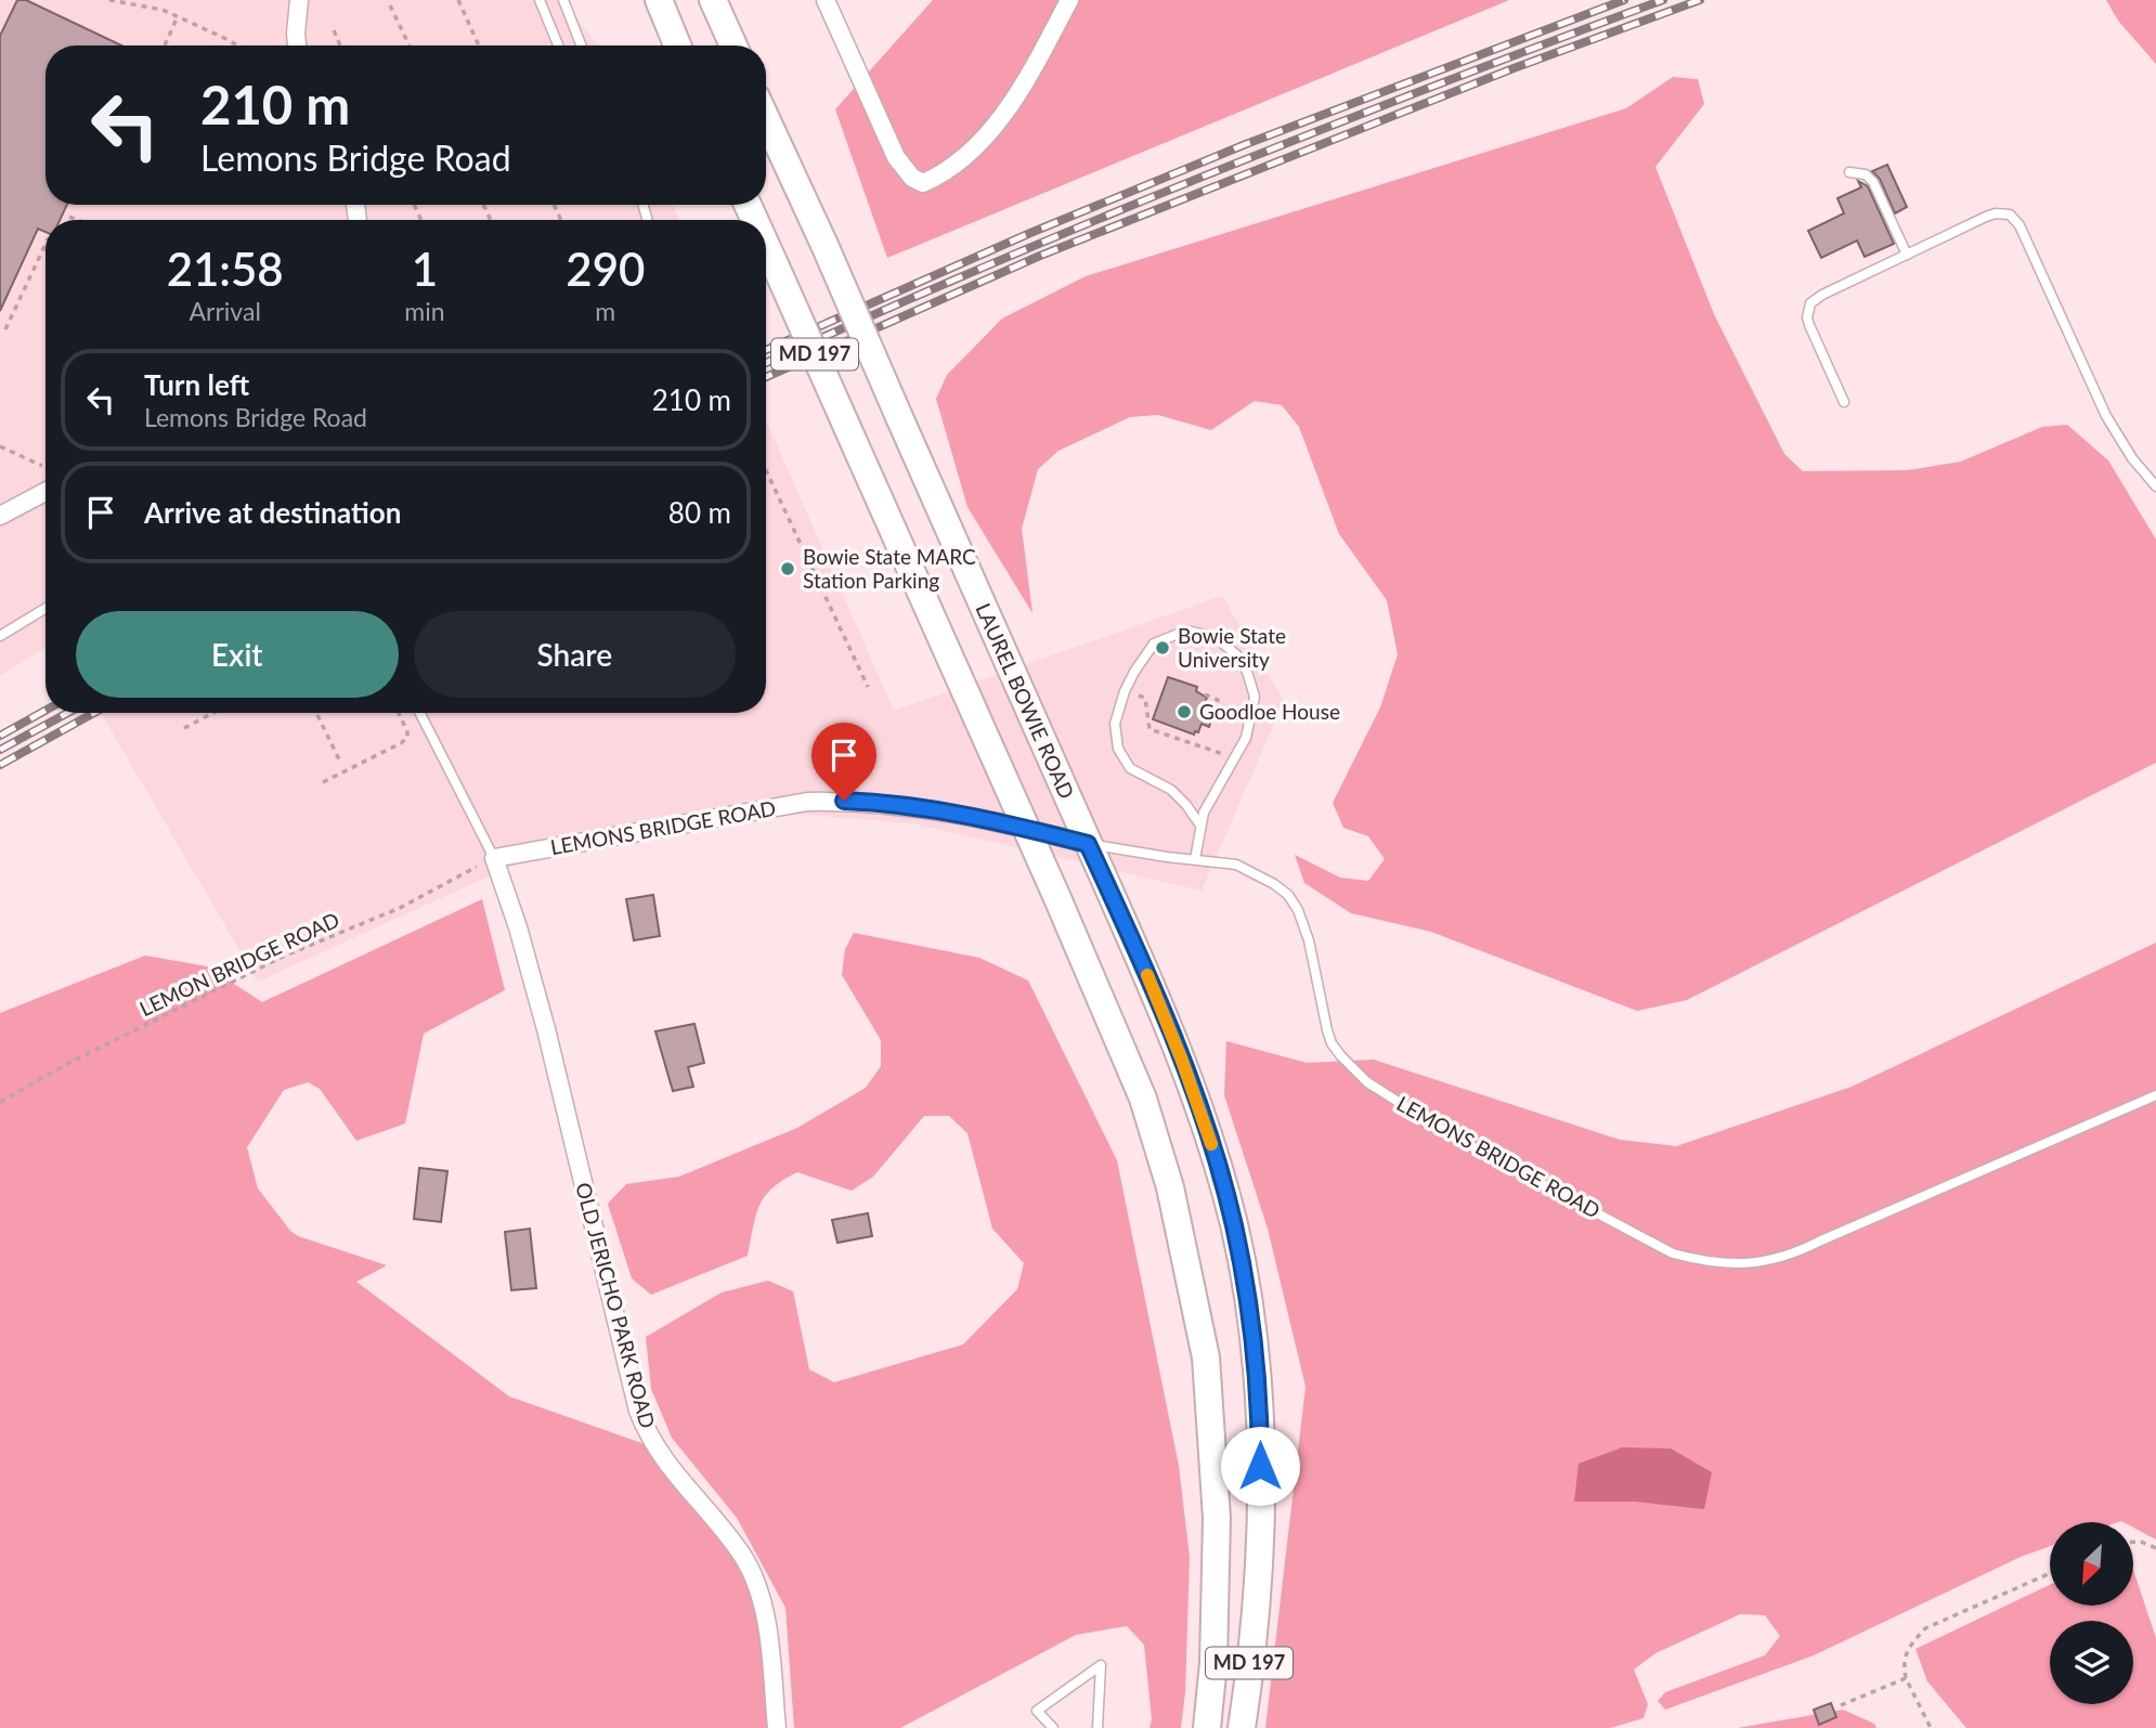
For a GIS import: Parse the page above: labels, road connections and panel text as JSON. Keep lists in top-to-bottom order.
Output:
{
  "streets": {
    "main road": ["MD 197", "LAUREL BOWIE ROAD"],
    "street": ["LEMONS BRIDGE ROAD", "OLD JERICHO PARK ROAD"],
    "path": ["LEMON BRIDGE ROAD"]
  },
  "crossings": [
    ["MD 197", "LEMONS BRIDGE ROAD"],
    ["LAUREL BOWIE ROAD", "LEMONS BRIDGE ROAD"],
    ["LEMONS BRIDGE ROAD", "LEMON BRIDGE ROAD"],
    ["LEMONS BRIDGE ROAD", "OLD JERICHO PARK ROAD"],
    ["LEMON BRIDGE ROAD", "OLD JERICHO PARK ROAD"]
  ],
  "places": ["Bowie State MARC Station Parking", "Bowie State University", "Goodloe House"],
  "north": "bottom left",
  "page": {
    "turn": ["210 m", "Lemons Bridge Road"],
    "eta": [
      "21:58",
      "Arrival",
      "1",
      "min",
      "290",
      "m"
    ],
    "list": [
      {
        "name": "Turn left",
        "note": "Lemons Bridge Road",
        "value": "210 m"
      },
      {
        "name": "Arrive at destination",
        "value": "80 m"
      }
    ],
    "buttons": ["Exit", "Share"]
  }
}
